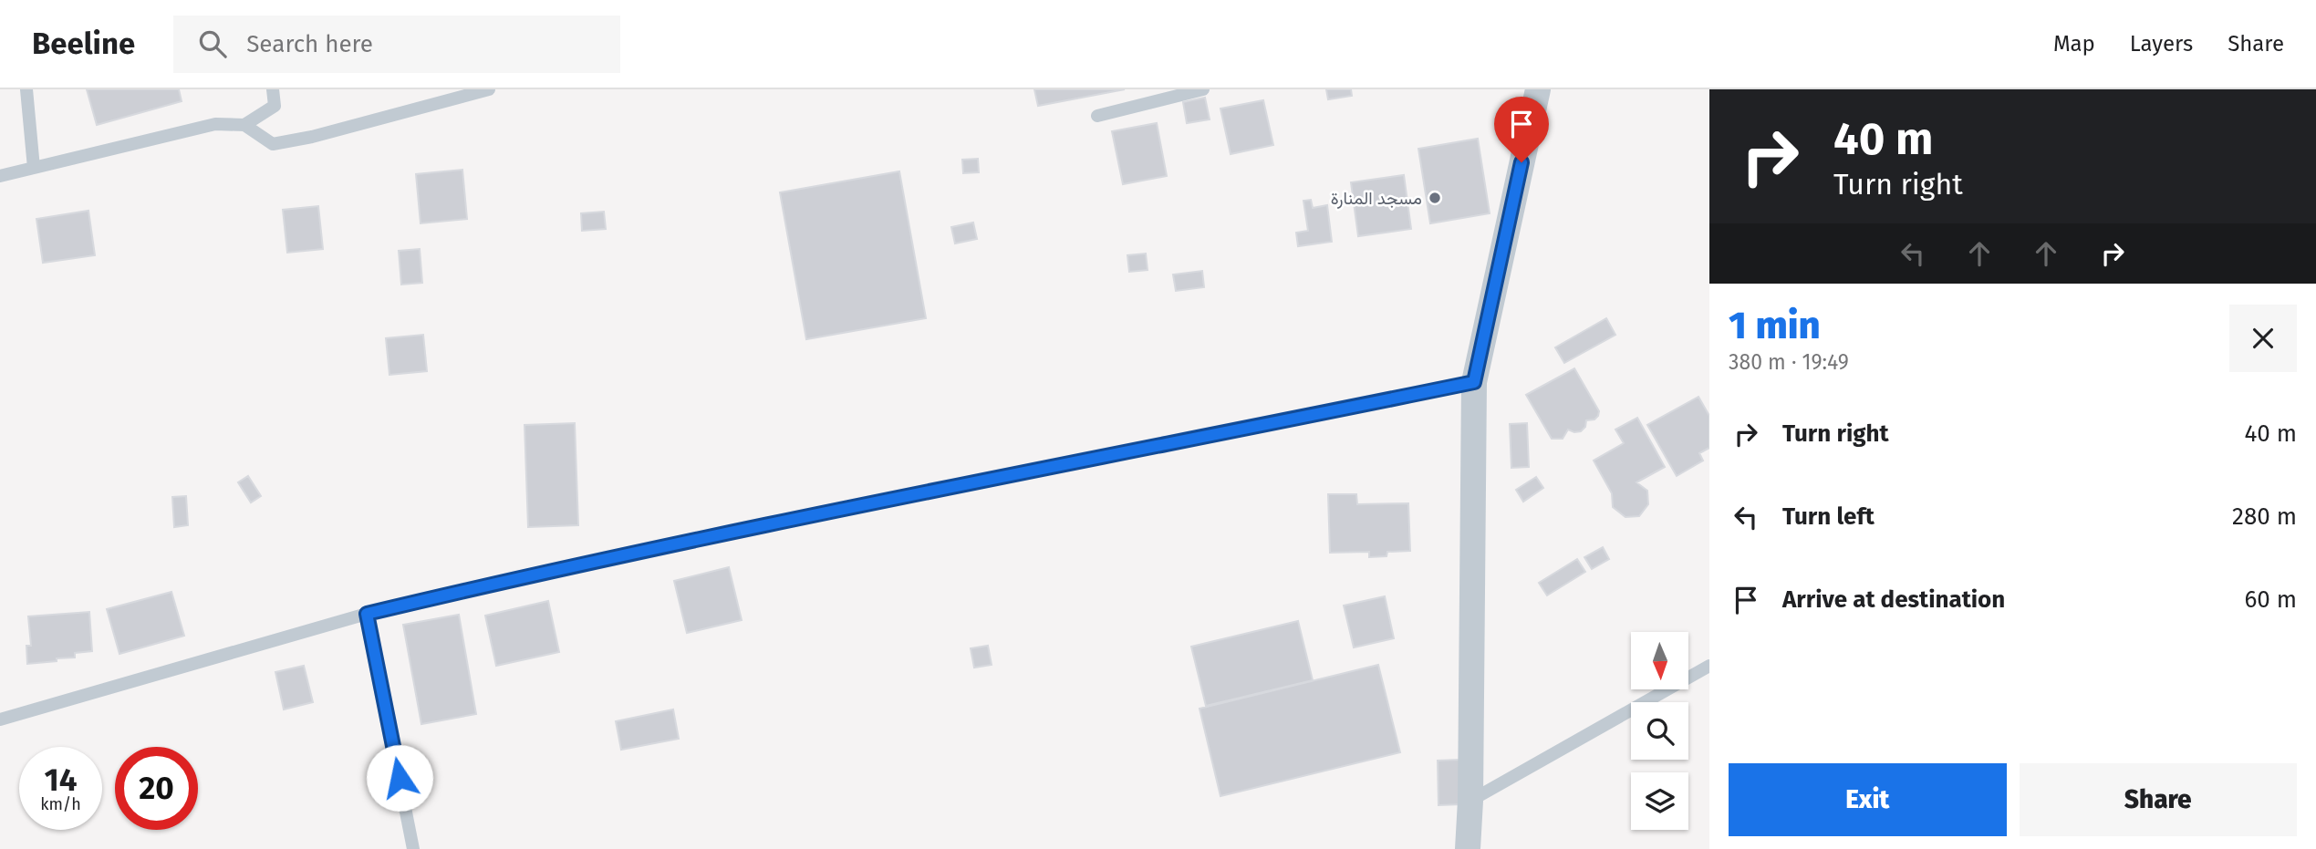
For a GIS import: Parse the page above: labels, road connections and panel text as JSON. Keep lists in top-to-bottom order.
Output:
{
  "places": ["مسجد المنارة"],
  "north": "bottom",
  "page": {
    "header": "Beeline",
    "search": "Search here",
    "nav": ["Map", "Layers", "Share"],
    "turn": ["40 m", "Turn right"],
    "heading": ["1 min", "380 m · 19:49"],
    "list": [
      {
        "name": "Turn right",
        "value": "40 m"
      },
      {
        "name": "Turn left",
        "value": "280 m"
      },
      {
        "name": "Arrive at destination",
        "value": "60 m"
      }
    ],
    "speed": "14 km/h",
    "limit": "20",
    "buttons": ["Exit", "Share"]
  }
}
